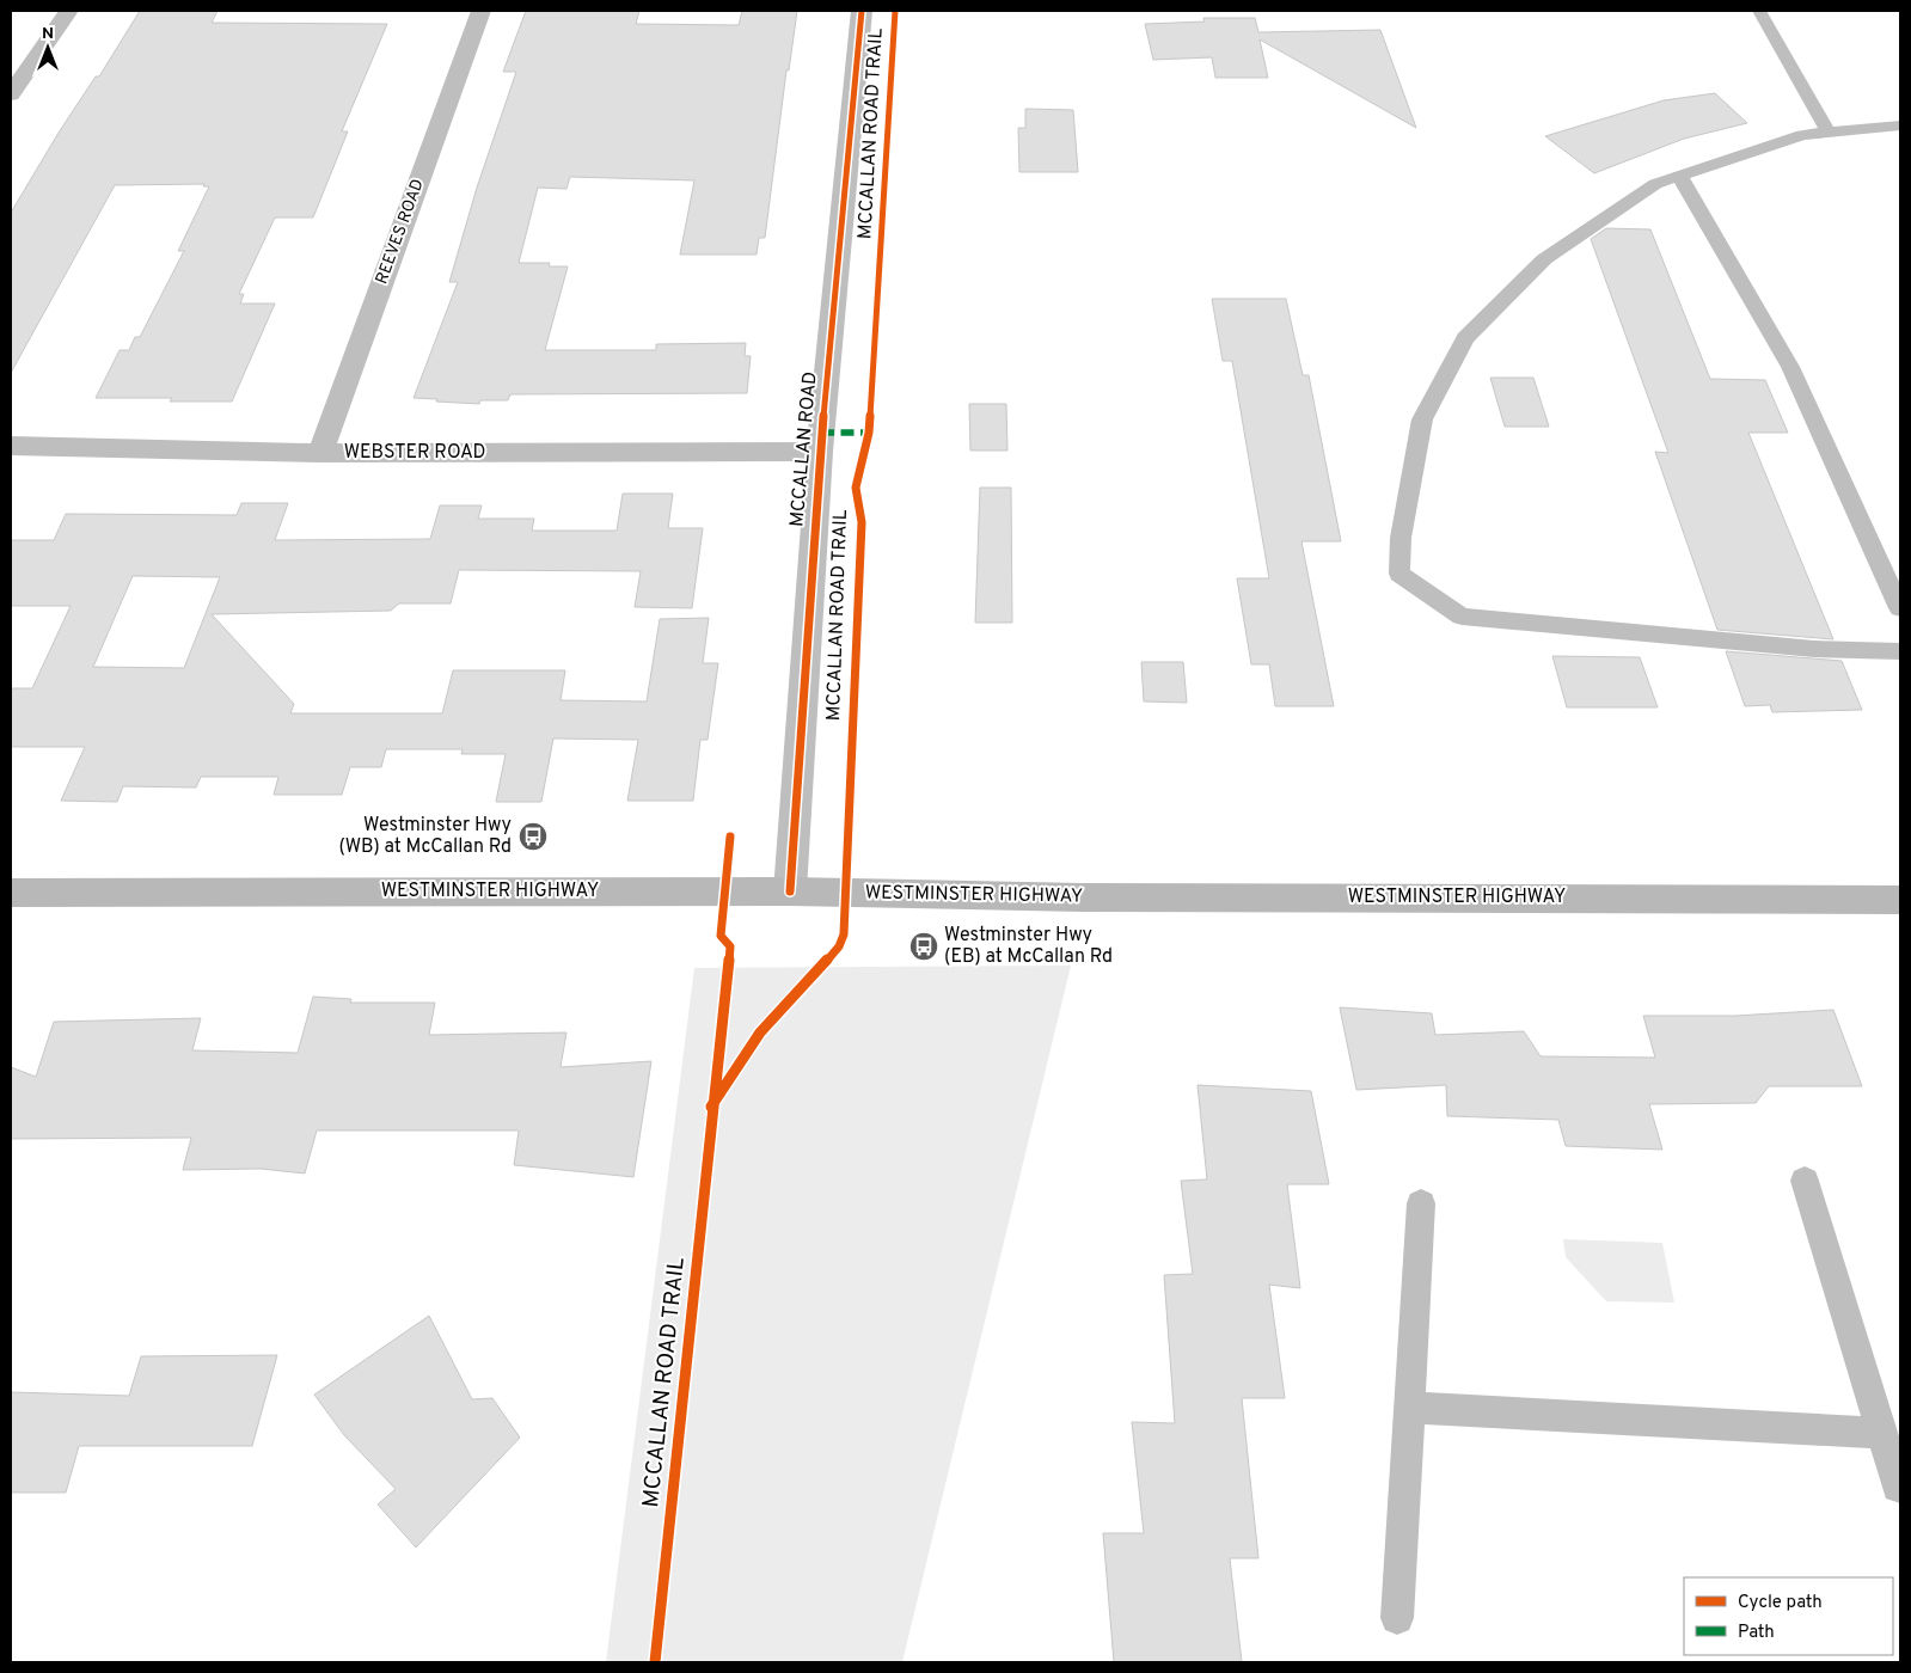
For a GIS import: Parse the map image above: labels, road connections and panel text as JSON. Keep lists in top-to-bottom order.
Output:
{
  "streets": {
    "main road": ["WESTMINSTER HIGHWAY"],
    "street": ["REEVES ROAD", "MCCALLAN ROAD", "WEBSTER ROAD"],
    "cycle path": ["MCCALLAN ROAD TRAIL"]
  },
  "crossings": [
    ["REEVES ROAD", "WEBSTER ROAD"],
    ["MCCALLAN ROAD", "WEBSTER ROAD"],
    ["MCCALLAN ROAD", "WESTMINSTER HIGHWAY"]
  ],
  "places": {
    "bus stop": ["Westminster Hwy (WB) at McCallan Rd", "Westminster Hwy (EB) at McCallan Rd"]
  },
  "legend": ["Cycle path", "Path"],
  "north": "top"
}
